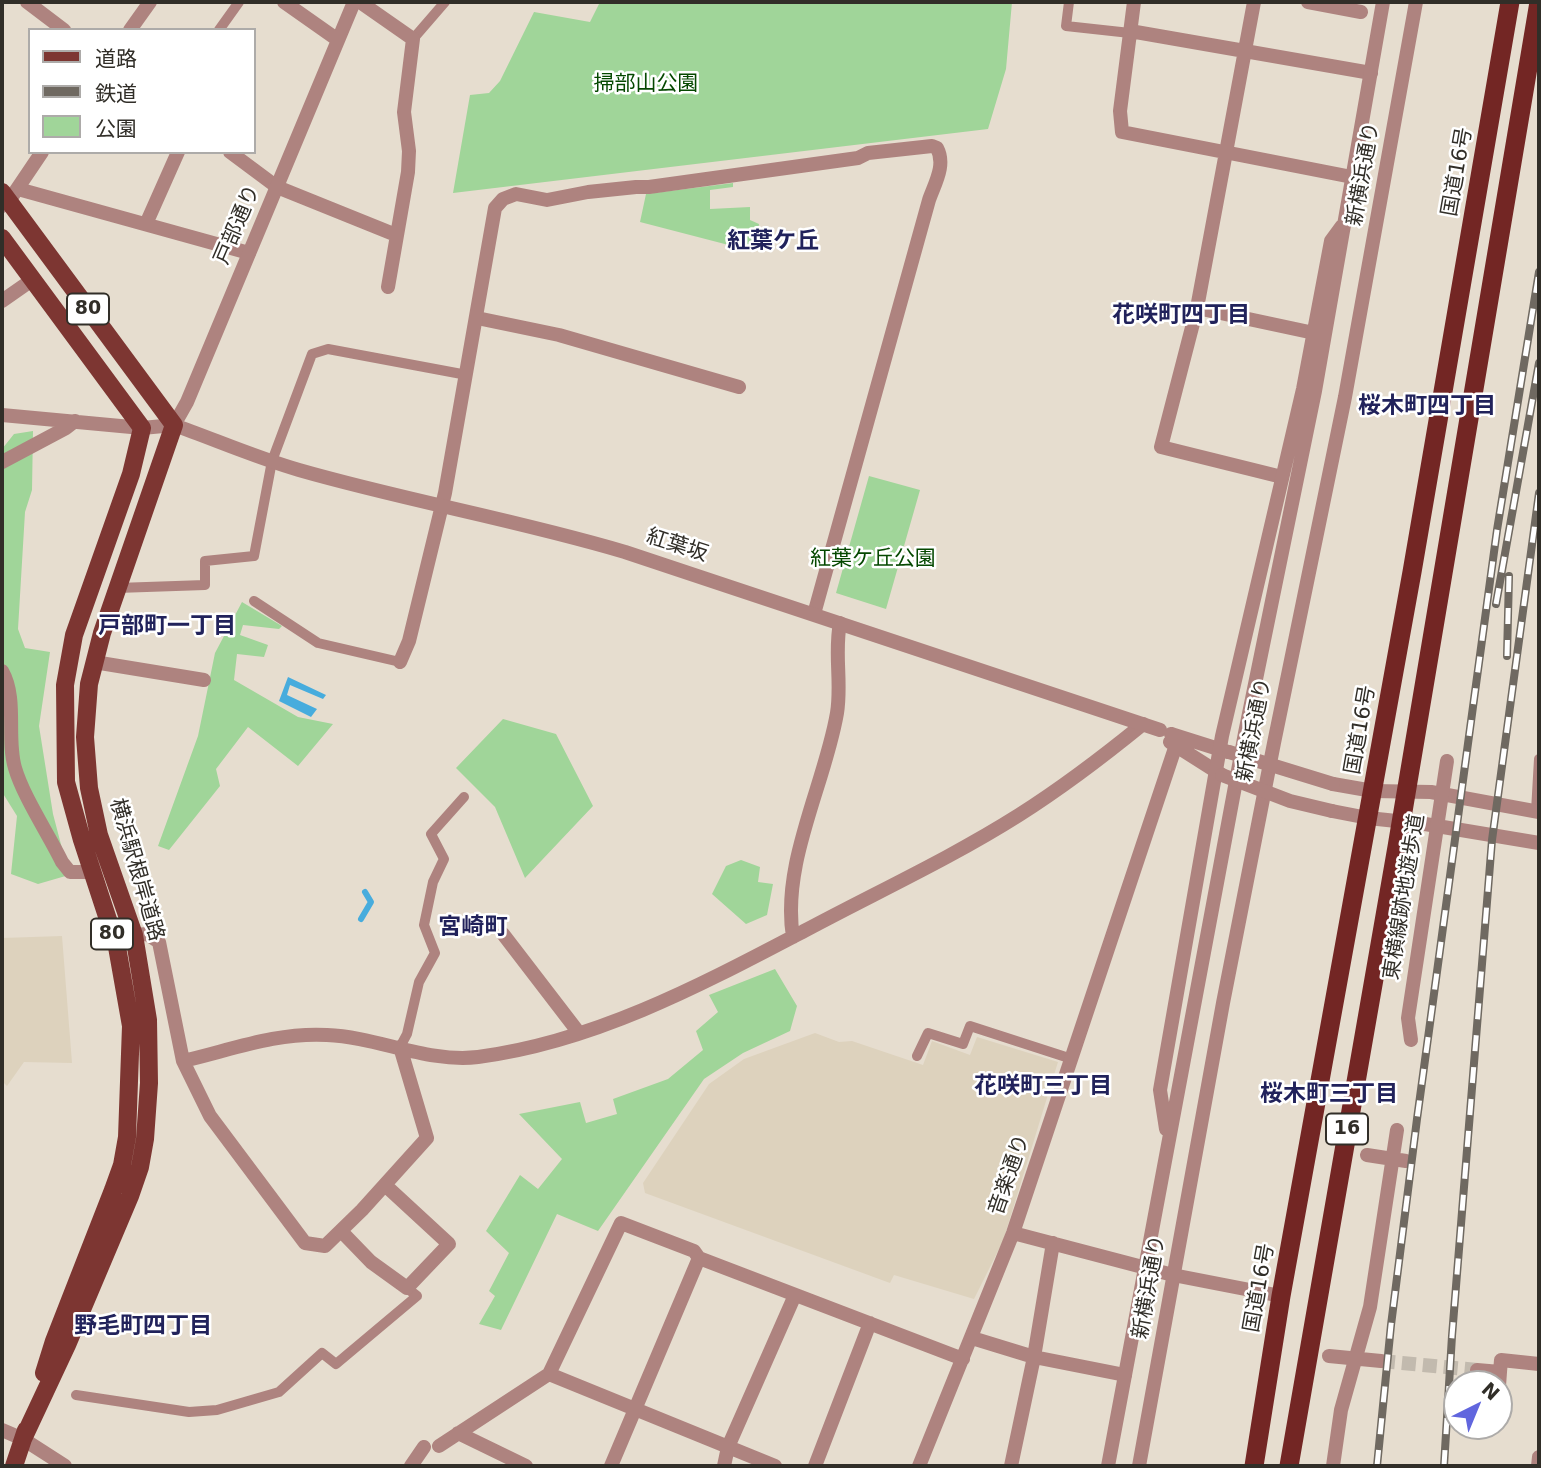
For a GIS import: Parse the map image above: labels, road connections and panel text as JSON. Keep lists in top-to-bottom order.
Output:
{
  "streets": {
    "highway": ["国道16号", "16"],
    "main road": ["80", "横浜駅根岸道路"],
    "street": [
      "新横浜通り",
      "戸部通り",
      "紅葉坂",
      "東横線跡地遊歩道",
      "音楽通り"
    ]
  },
  "crossings": [
    ["戸部通り", "80"],
    ["戸部通り", "紅葉坂"],
    ["戸部通り", "横浜駅根岸道路"],
    ["80", "紅葉坂"],
    ["80", "横浜駅根岸道路"],
    ["紅葉坂", "横浜駅根岸道路"],
    ["紅葉坂", "音楽通り"]
  ],
  "districts": [
    "紅葉ケ丘",
    "花咲町四丁目",
    "桜木町四丁目",
    "戸部町一丁目",
    "宮崎町",
    "花咲町三丁目",
    "桜木町三丁目",
    "野毛町四丁目"
  ],
  "parks": ["掃部山公園", "紅葉ケ丘公園"],
  "legend": ["道路", "鉄道", "公園"],
  "north": "top right"
}
